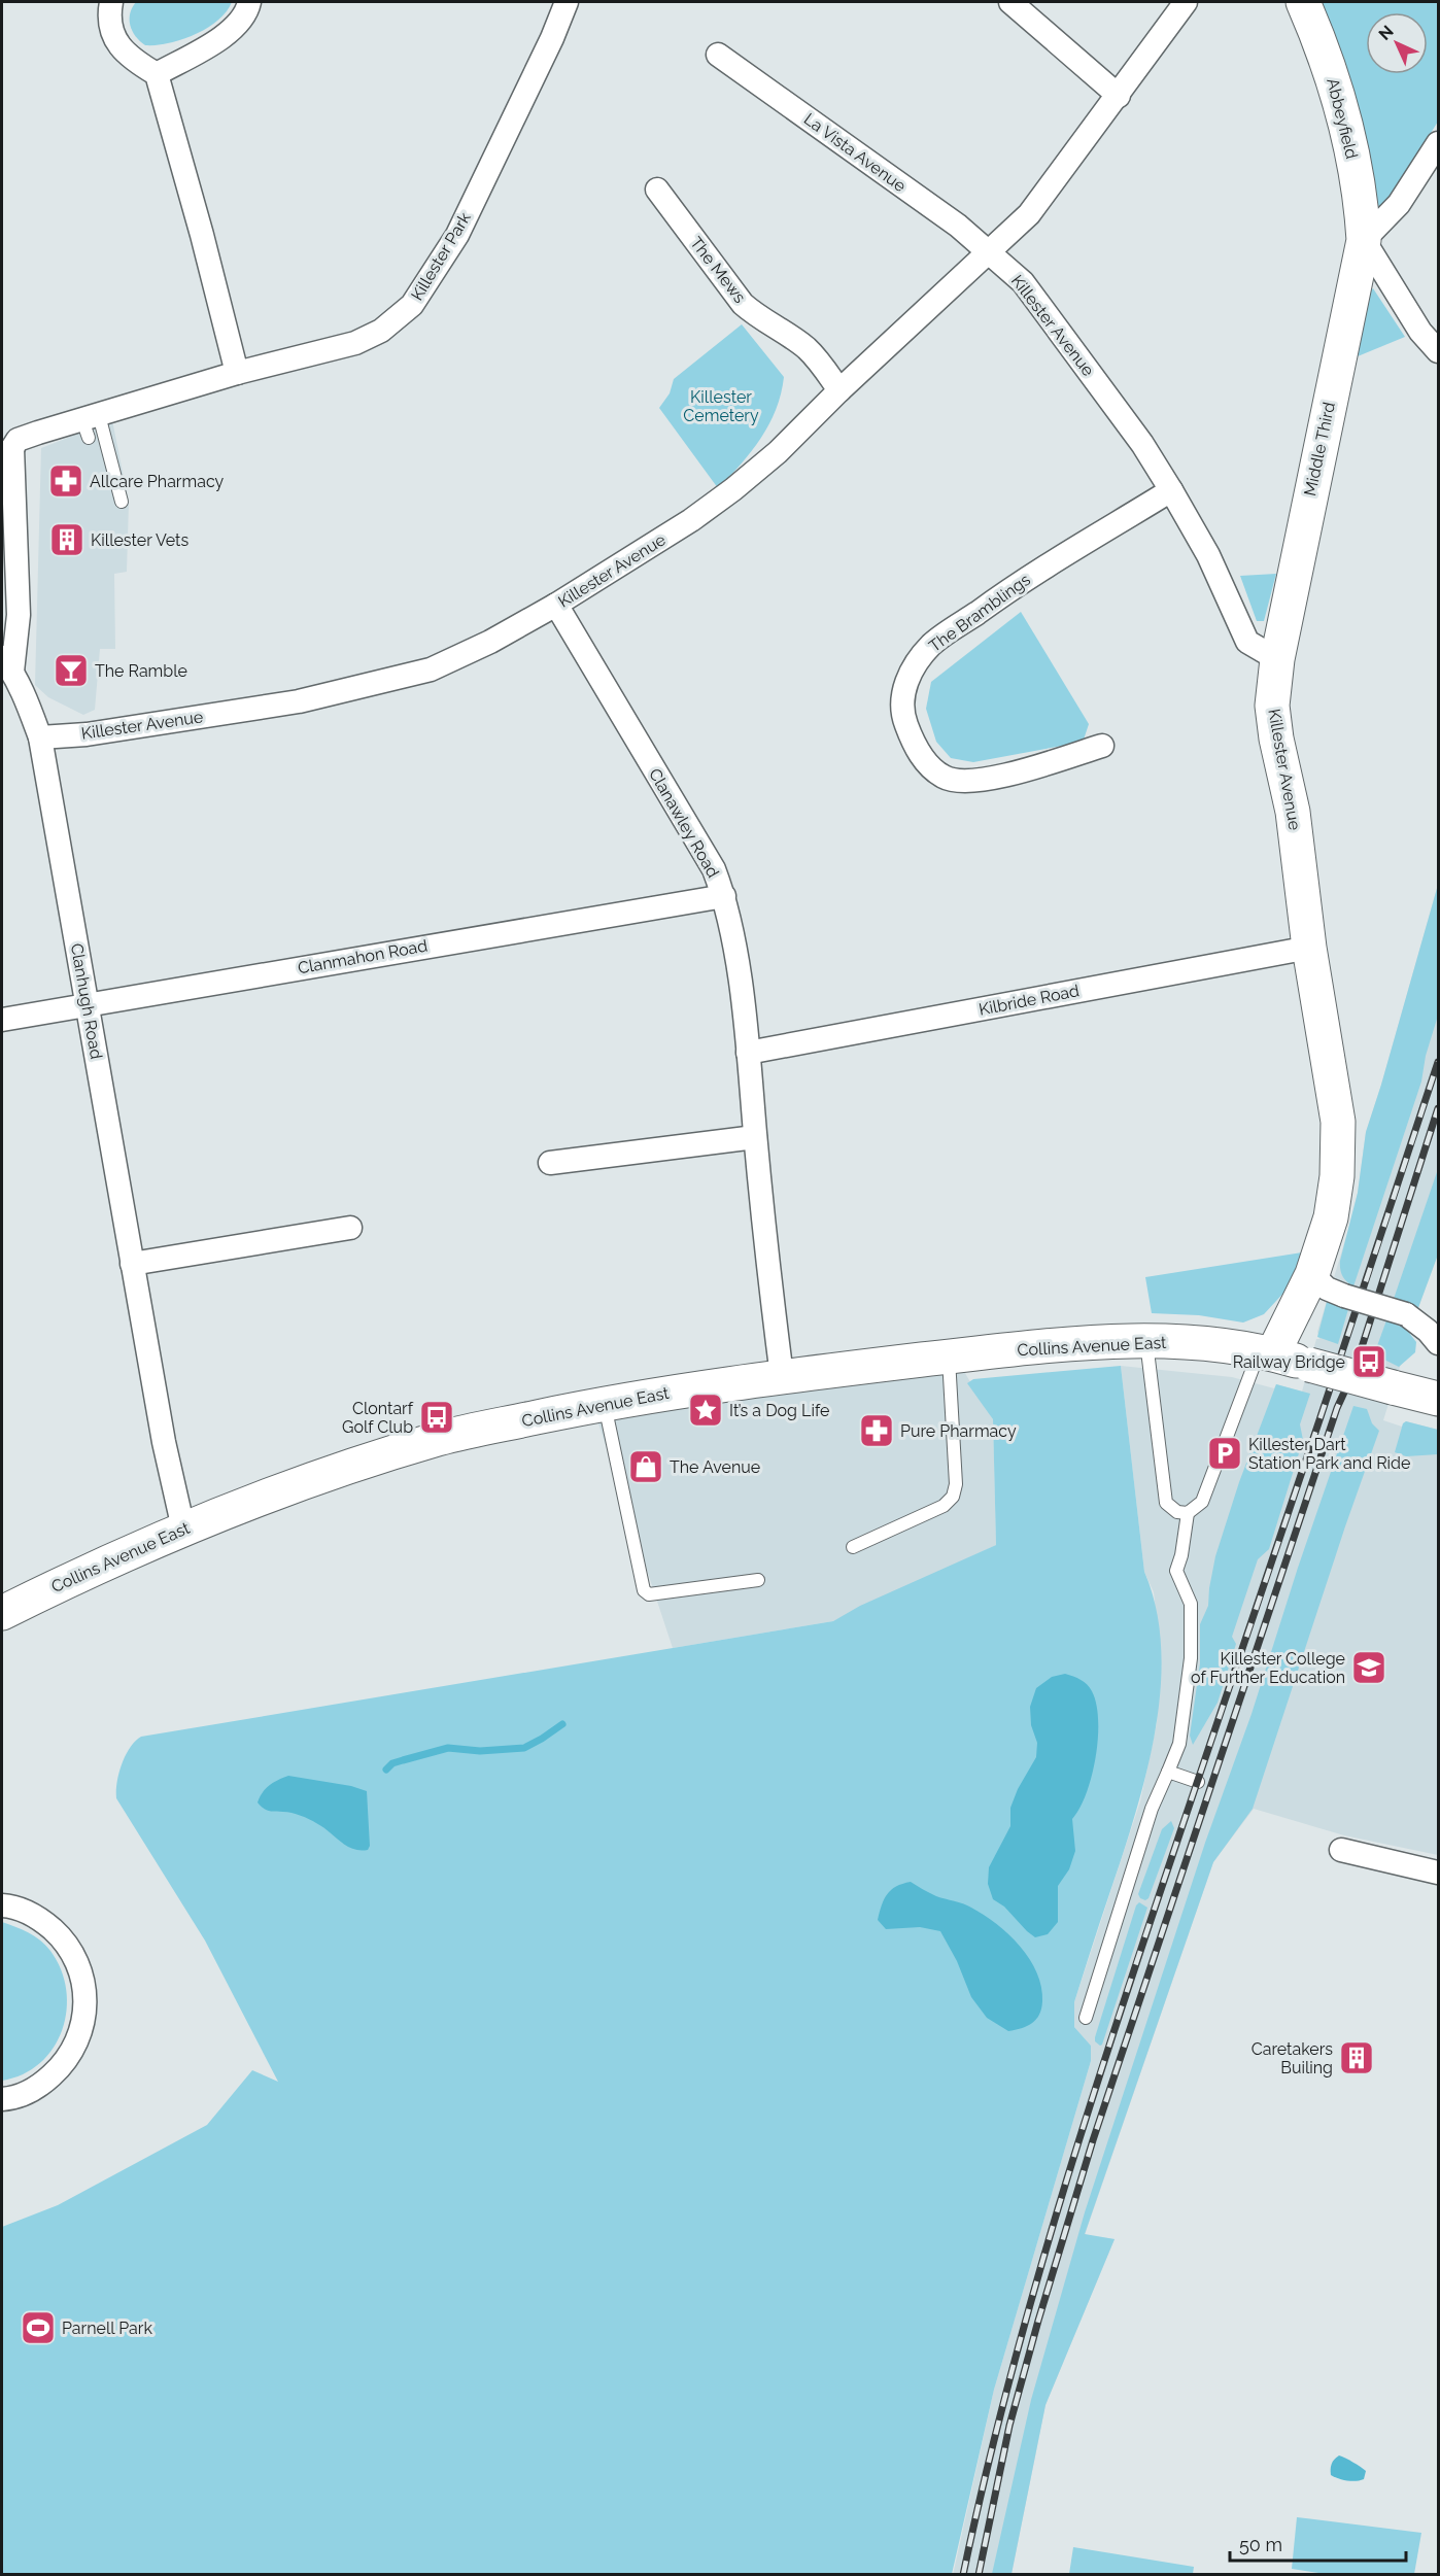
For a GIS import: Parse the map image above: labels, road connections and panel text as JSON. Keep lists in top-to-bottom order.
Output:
{
  "streets": {
    "main road": [
      "Abbeyfield",
      "Killester Avenue",
      "Middle Third",
      "Collins Avenue East"
    ],
    "street": [
      "La Vista Avenue",
      "Killester Park",
      "The Mews",
      "The Bramblings",
      "Clanawley Road",
      "Clanmahon Road",
      "Kilbride Road",
      "Clanhugh Road"
    ]
  },
  "crossings": [
    ["Abbeyfield", "Middle Third"],
    ["La Vista Avenue", "Killester Avenue"],
    ["The Mews", "Killester Avenue"],
    ["Killester Avenue", "Middle Third"],
    ["Killester Avenue", "The Bramblings"],
    ["Killester Avenue", "Clanawley Road"],
    ["Killester Avenue", "Kilbride Road"],
    ["Killester Avenue", "Clanhugh Road"],
    ["Killester Avenue", "Collins Avenue East"],
    ["Clanawley Road", "Clanmahon Road"],
    ["Clanawley Road", "Kilbride Road"],
    ["Clanawley Road", "Collins Avenue East"],
    ["Clanmahon Road", "Clanhugh Road"],
    ["Clanhugh Road", "Collins Avenue East"]
  ],
  "parks": ["Killester Cemetery"],
  "places": {
    "pharmacy": ["Allcare Pharmacy", "Pure Pharmacy"],
    "building": ["Killester Vets", "Caretakers Builing"],
    "bar": ["The Ramble"],
    "bus stop": ["Railway Bridge", "Clontarf Golf Club"],
    "place": ["It’s a Dog Life"],
    "parking": ["Killester Dart Station Park and Ride"],
    "shop": ["The Avenue"],
    "school or university": ["Killester College of Further Education"],
    "sports": ["Parnell Park"]
  },
  "scale_bar": "50 m",
  "north": "top left"
}
